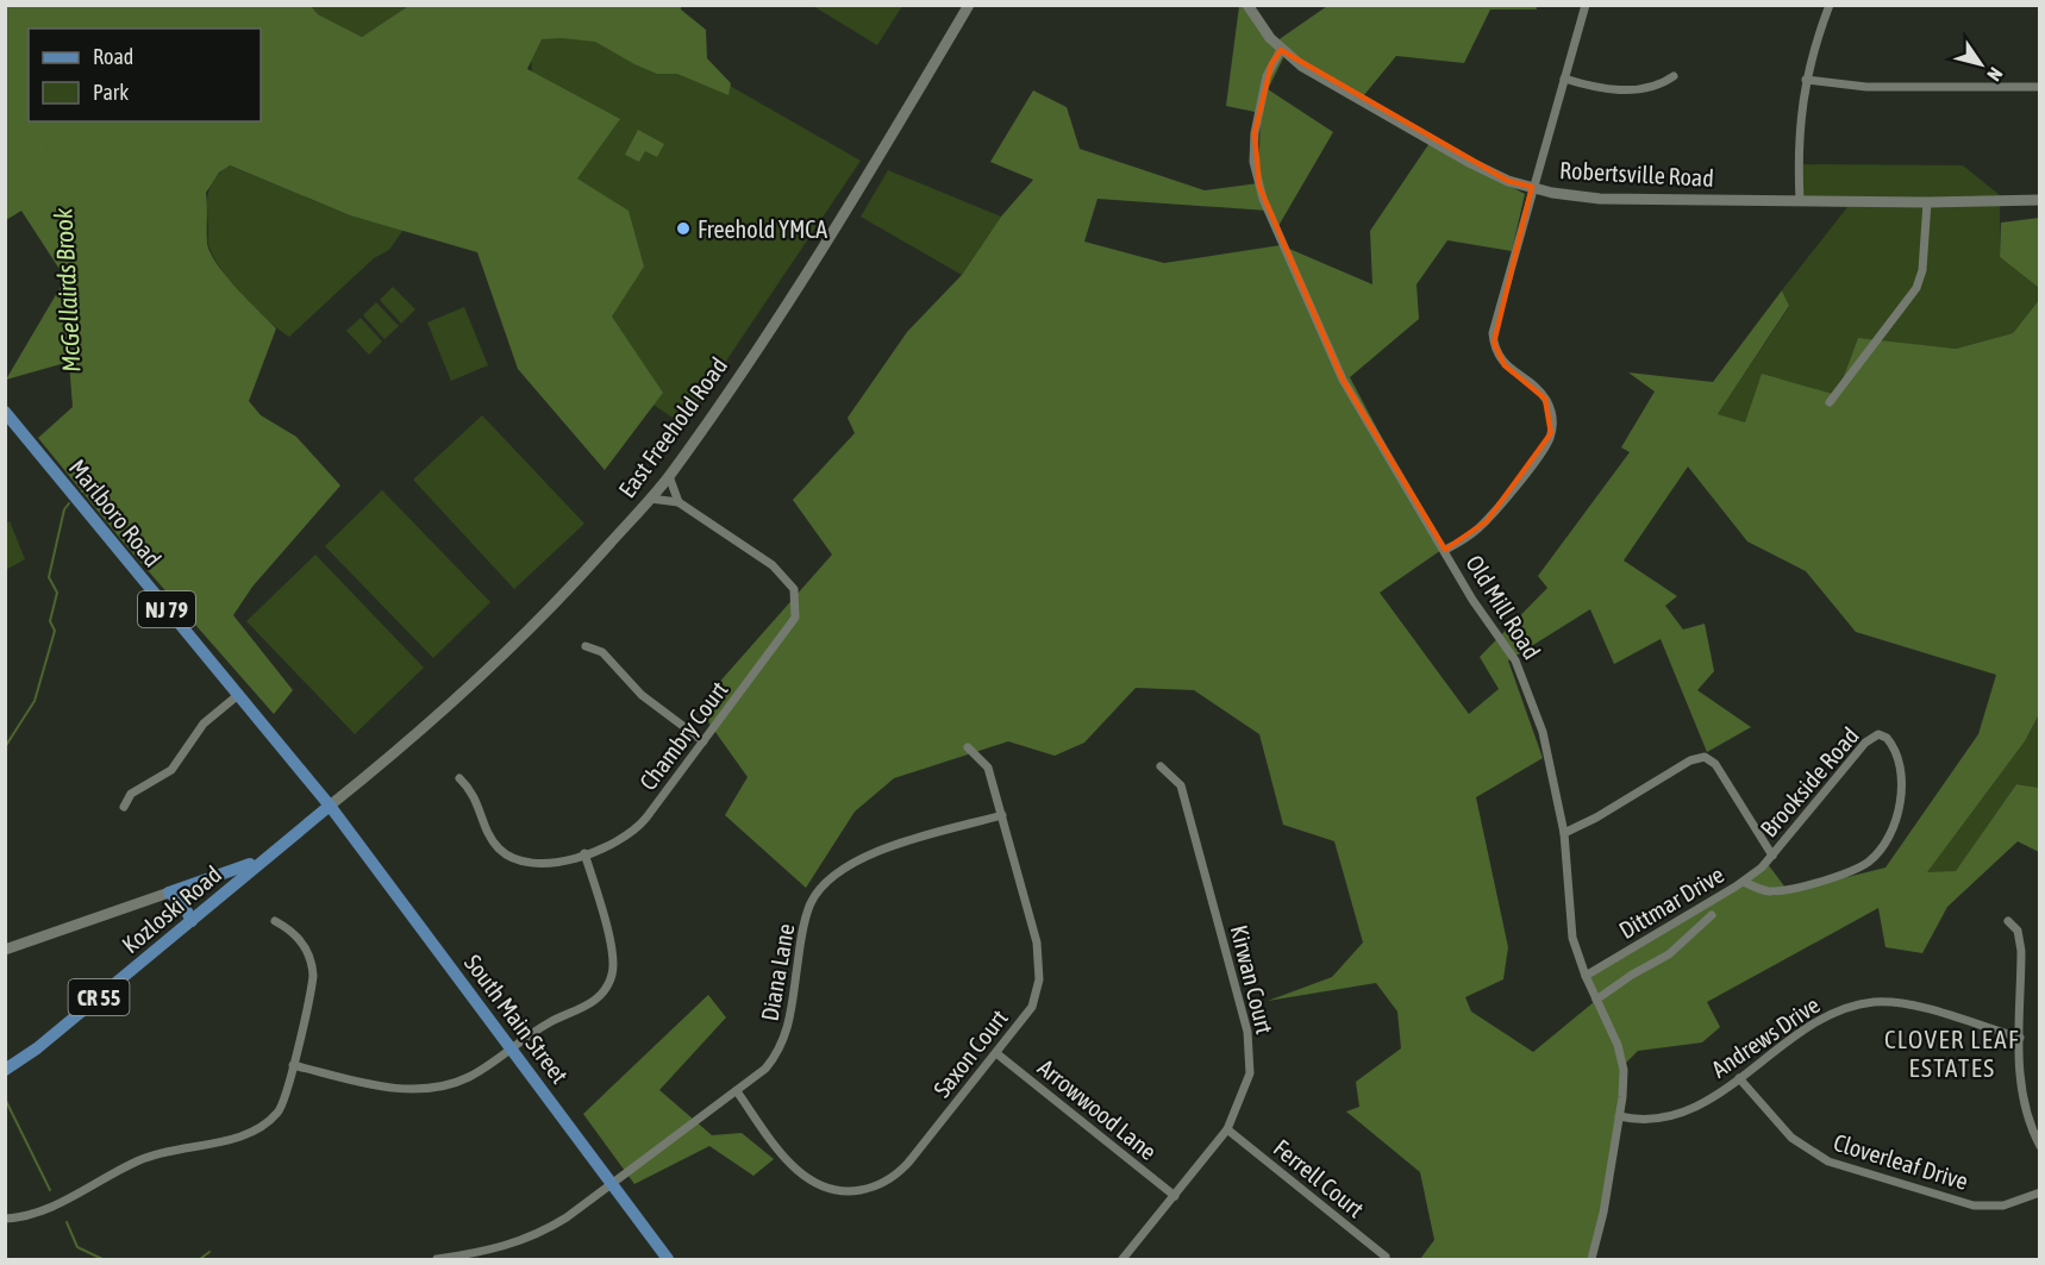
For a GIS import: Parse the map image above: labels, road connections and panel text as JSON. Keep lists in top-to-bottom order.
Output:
{
  "streets": {
    "main road": [
      "Robertsville Road",
      "East Freehold Road",
      "Marlboro Road",
      "NJ 79",
      "Kozloski Road",
      "CR 55",
      "South Main Street"
    ],
    "street": [
      "Old Mill Road",
      "Chambry Court",
      "Brookside Road",
      "Dittmar Drive",
      "Diana Lane",
      "Kirwan Court",
      "Andrews Drive",
      "Saxon Court",
      "Arrowwood Lane",
      "Cloverleaf Drive",
      "Ferrell Court"
    ]
  },
  "crossings": [
    ["Robertsville Road", "Old Mill Road"],
    ["East Freehold Road", "Marlboro Road"],
    ["East Freehold Road", "Chambry Court"],
    ["East Freehold Road", "Kozloski Road"],
    ["East Freehold Road", "South Main Street"],
    ["Marlboro Road", "Kozloski Road"],
    ["Marlboro Road", "South Main Street"],
    ["Old Mill Road", "Dittmar Drive"],
    ["Old Mill Road", "Andrews Drive"],
    ["Brookside Road", "Dittmar Drive"],
    ["Kozloski Road", "South Main Street"],
    ["Diana Lane", "South Main Street"],
    ["Diana Lane", "Saxon Court"],
    ["Kirwan Court", "Arrowwood Lane"],
    ["Kirwan Court", "Ferrell Court"],
    ["Andrews Drive", "Cloverleaf Drive"],
    ["Saxon Court", "Arrowwood Lane"]
  ],
  "districts": ["CLOVER LEAF ESTATES"],
  "water": ["McGellairds Brook"],
  "places": ["Freehold YMCA"],
  "legend": ["Road", "Park"],
  "north": "bottom right"
}
